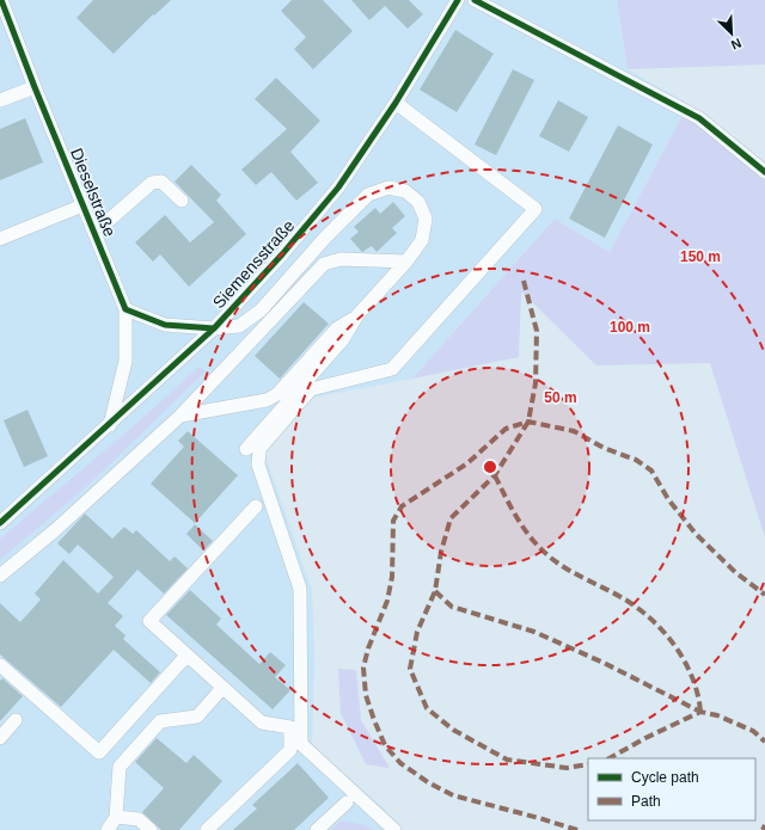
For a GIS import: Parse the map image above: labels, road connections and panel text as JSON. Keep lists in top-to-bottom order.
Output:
{
  "streets": {
    "street": ["Dieselstraße", "Siemensstraße"]
  },
  "crossings": [
    ["Dieselstraße", "Siemensstraße"]
  ],
  "legend": ["Cycle path", "Path"],
  "north": "bottom right",
  "rings": ["150 m", "100 m", "50 m"]
}
